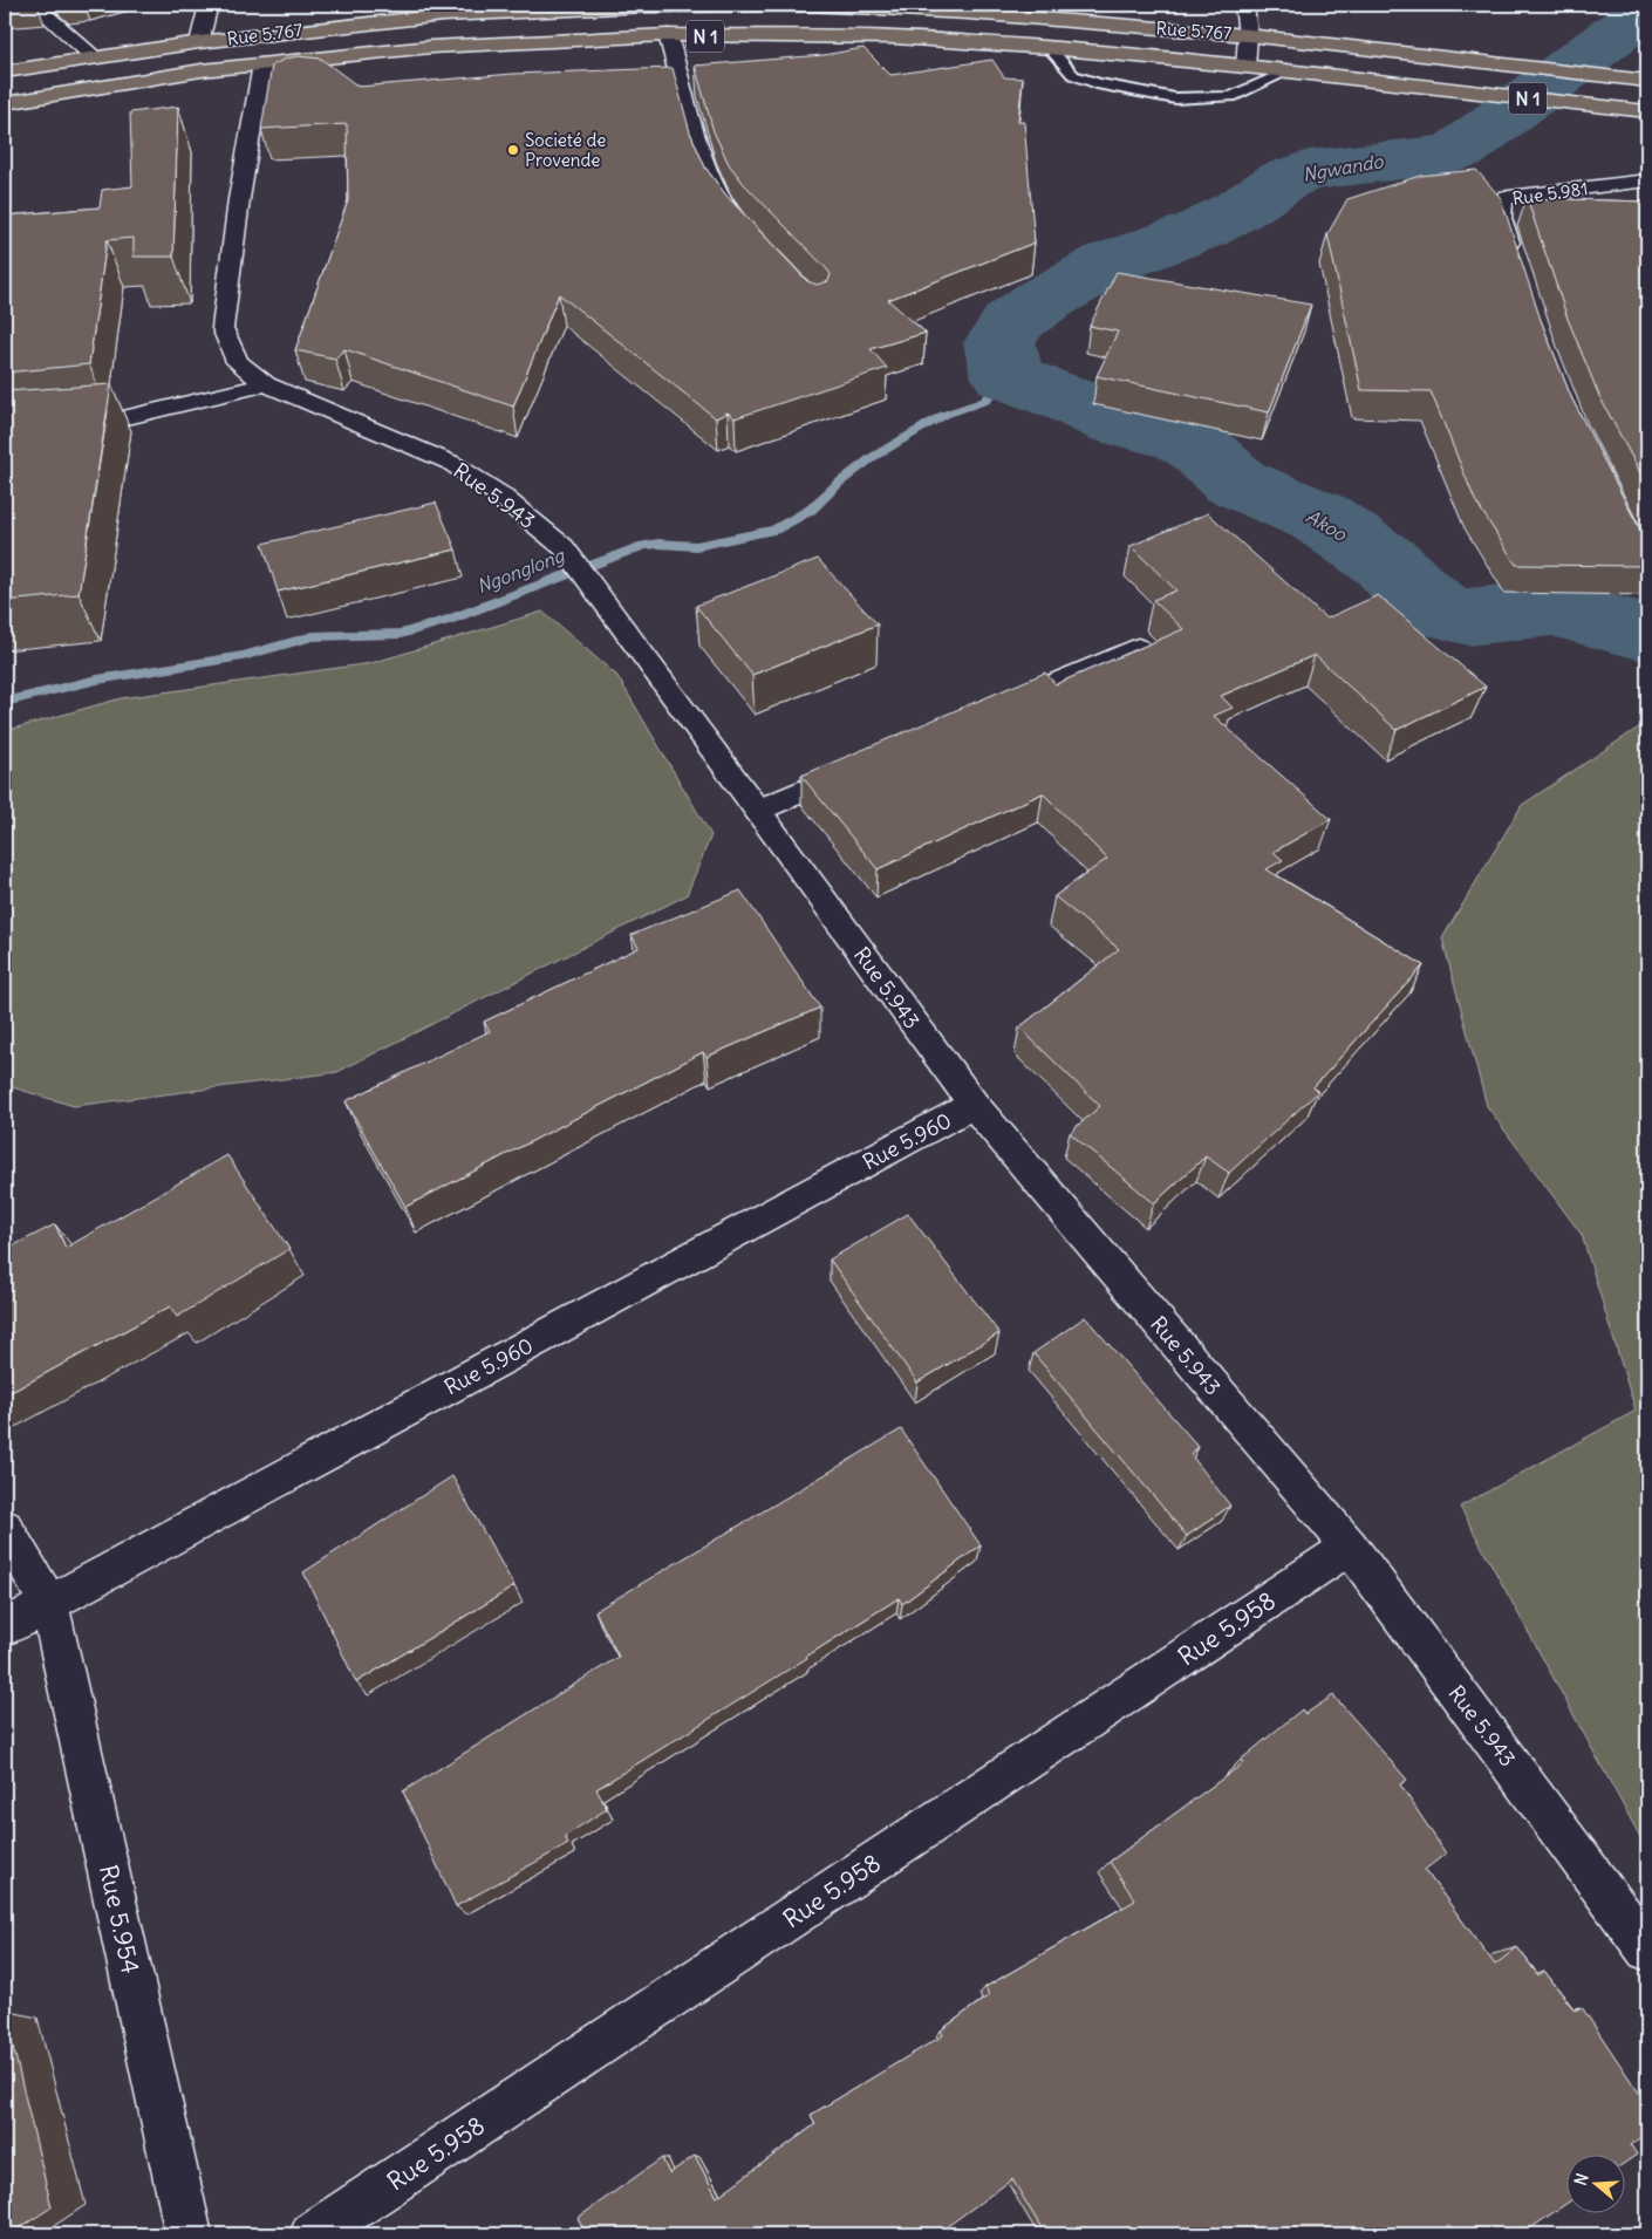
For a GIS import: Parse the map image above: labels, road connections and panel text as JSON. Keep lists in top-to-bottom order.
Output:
{
  "streets": {
    "highway": ["Rue 5.767", "N 1"],
    "street": [
      "Rue 5.981",
      "Rue 5.943",
      "Rue 5.960",
      "Rue 5.958",
      "Rue 5.954"
    ]
  },
  "crossings": [
    ["N 1", "Rue 5.943"],
    ["Rue 5.943", "Rue 5.960"],
    ["Rue 5.943", "Rue 5.958"],
    ["Rue 5.960", "Rue 5.954"]
  ],
  "water": ["Ngwando", "Akoo", "Ngonglong"],
  "places": ["Societé de Provende"],
  "north": "left"
}
